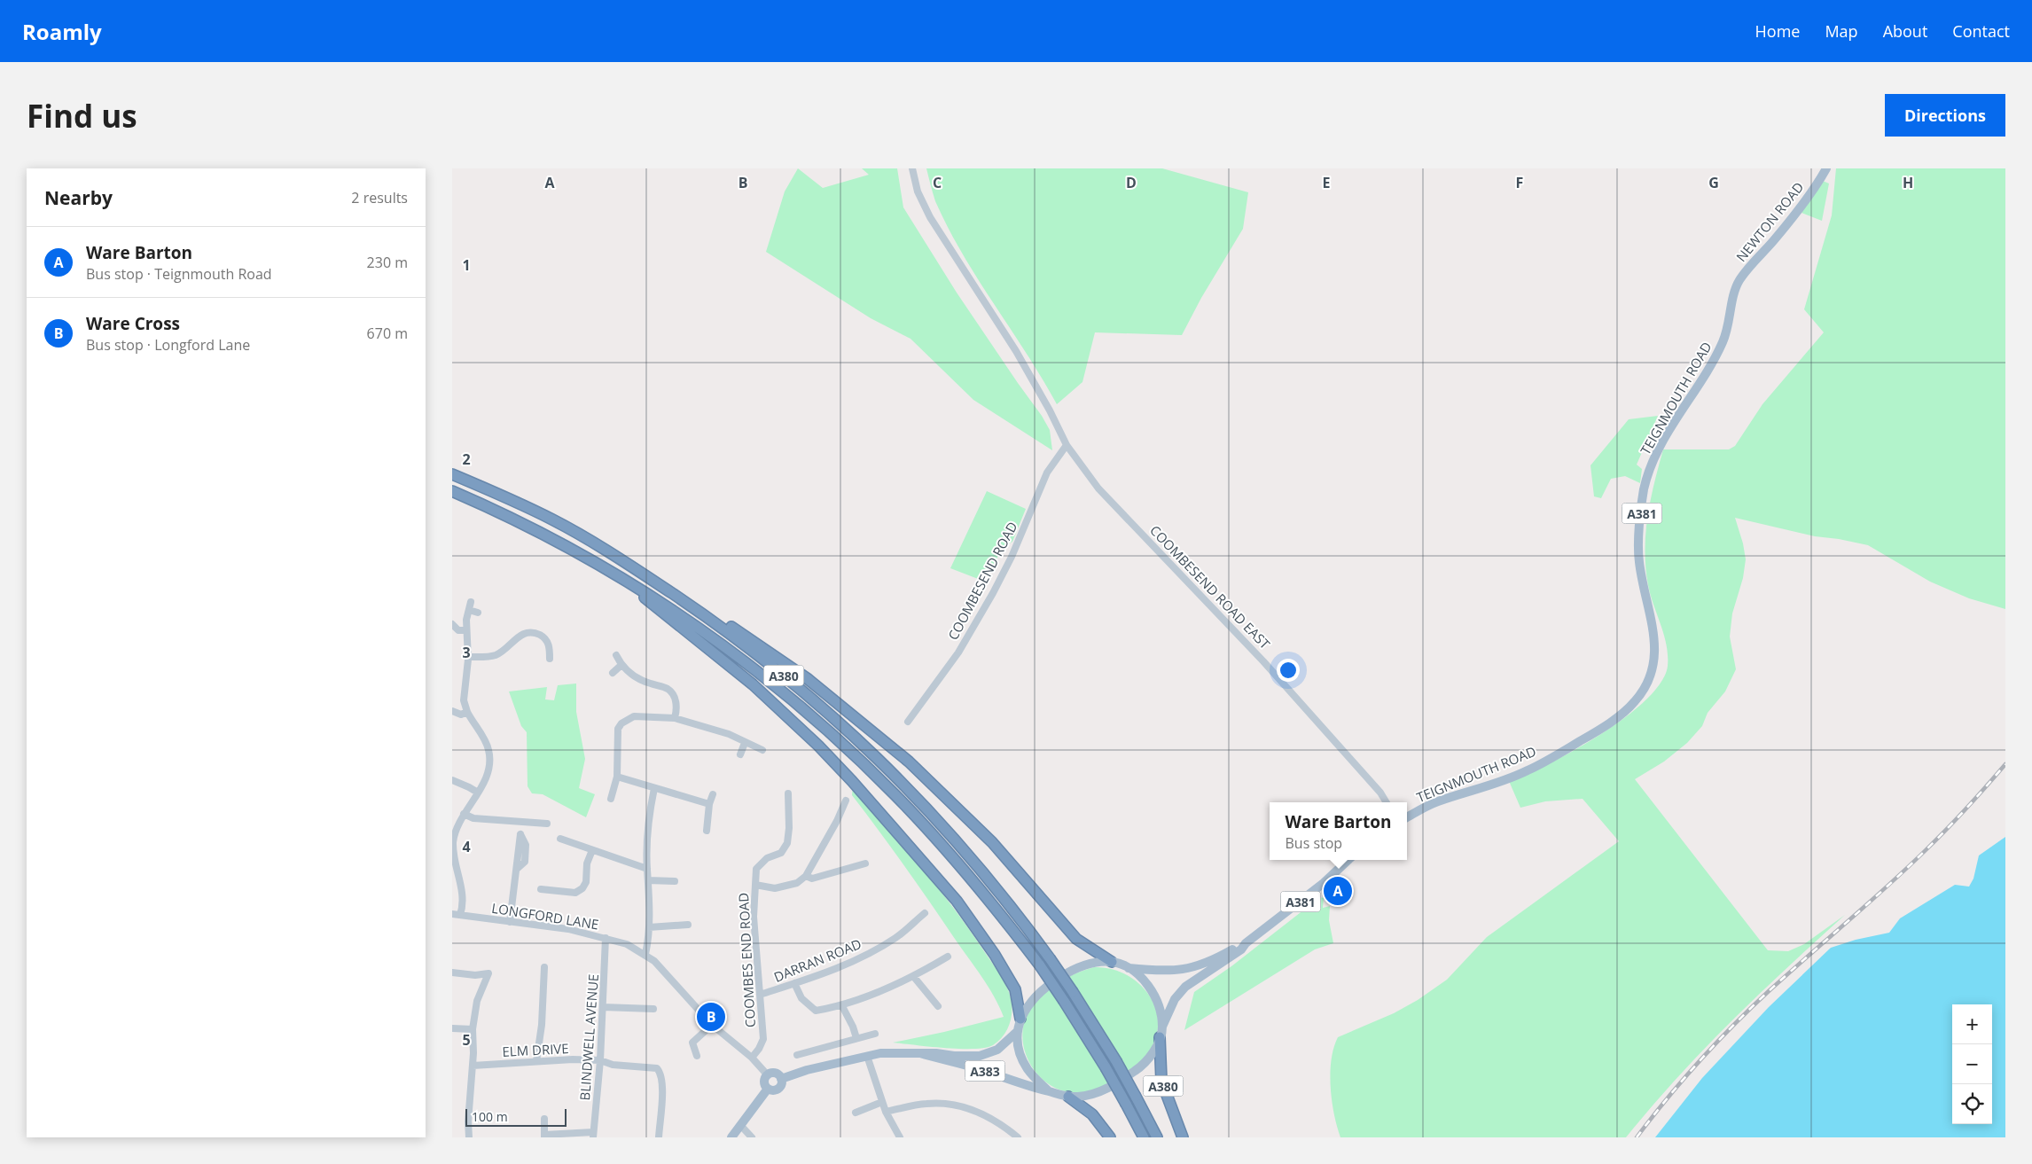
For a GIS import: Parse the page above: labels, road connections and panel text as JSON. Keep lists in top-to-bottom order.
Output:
{
  "streets": {
    "highway": ["A380"],
    "main road": [
      "NEWTON ROAD",
      "TEIGNMOUTH ROAD",
      "A381",
      "A383"
    ],
    "street": [
      "COOMBESEND ROAD",
      "COOMBESEND ROAD EAST",
      "LONGFORD LANE",
      "COOMBES END ROAD",
      "DARRAN ROAD",
      "BLINDWELL AVENUE",
      "ELM DRIVE"
    ]
  },
  "crossings": [
    ["NEWTON ROAD", "TEIGNMOUTH ROAD"],
    ["A381", "A380"],
    ["A381", "A383"],
    ["COOMBESEND ROAD", "COOMBESEND ROAD EAST"],
    ["A380", "A383"],
    ["LONGFORD LANE", "COOMBES END ROAD"],
    ["LONGFORD LANE", "BLINDWELL AVENUE"],
    ["LONGFORD LANE", "A383"],
    ["COOMBES END ROAD", "DARRAN ROAD"],
    ["BLINDWELL AVENUE", "ELM DRIVE"]
  ],
  "scale_bar": "100 m",
  "page": {
    "header": "Roamly",
    "nav": [
      "Home",
      "Map",
      "About",
      "Contact"
    ],
    "buttons": "Directions",
    "title": "Find us",
    "heading": ["Nearby", "2 results"],
    "list": [
      {
        "mark": "A",
        "name": "Ware Barton",
        "note": "Bus stop · Teignmouth Road",
        "value": "230 m"
      },
      {
        "mark": "B",
        "name": "Ware Cross",
        "note": "Bus stop · Longford Lane",
        "value": "670 m"
      }
    ],
    "popup": ["Ware Barton", "Bus stop"],
    "pins": ["A", "B"],
    "map_buttons": ["+", "−"],
    "scale": "100 m"
  },
  "grid": {
    "columns": [
      "A",
      "B",
      "C",
      "D",
      "E",
      "F",
      "G",
      "H"
    ],
    "rows": [
      "1",
      "2",
      "3",
      "4",
      "5"
    ]
  }
}
